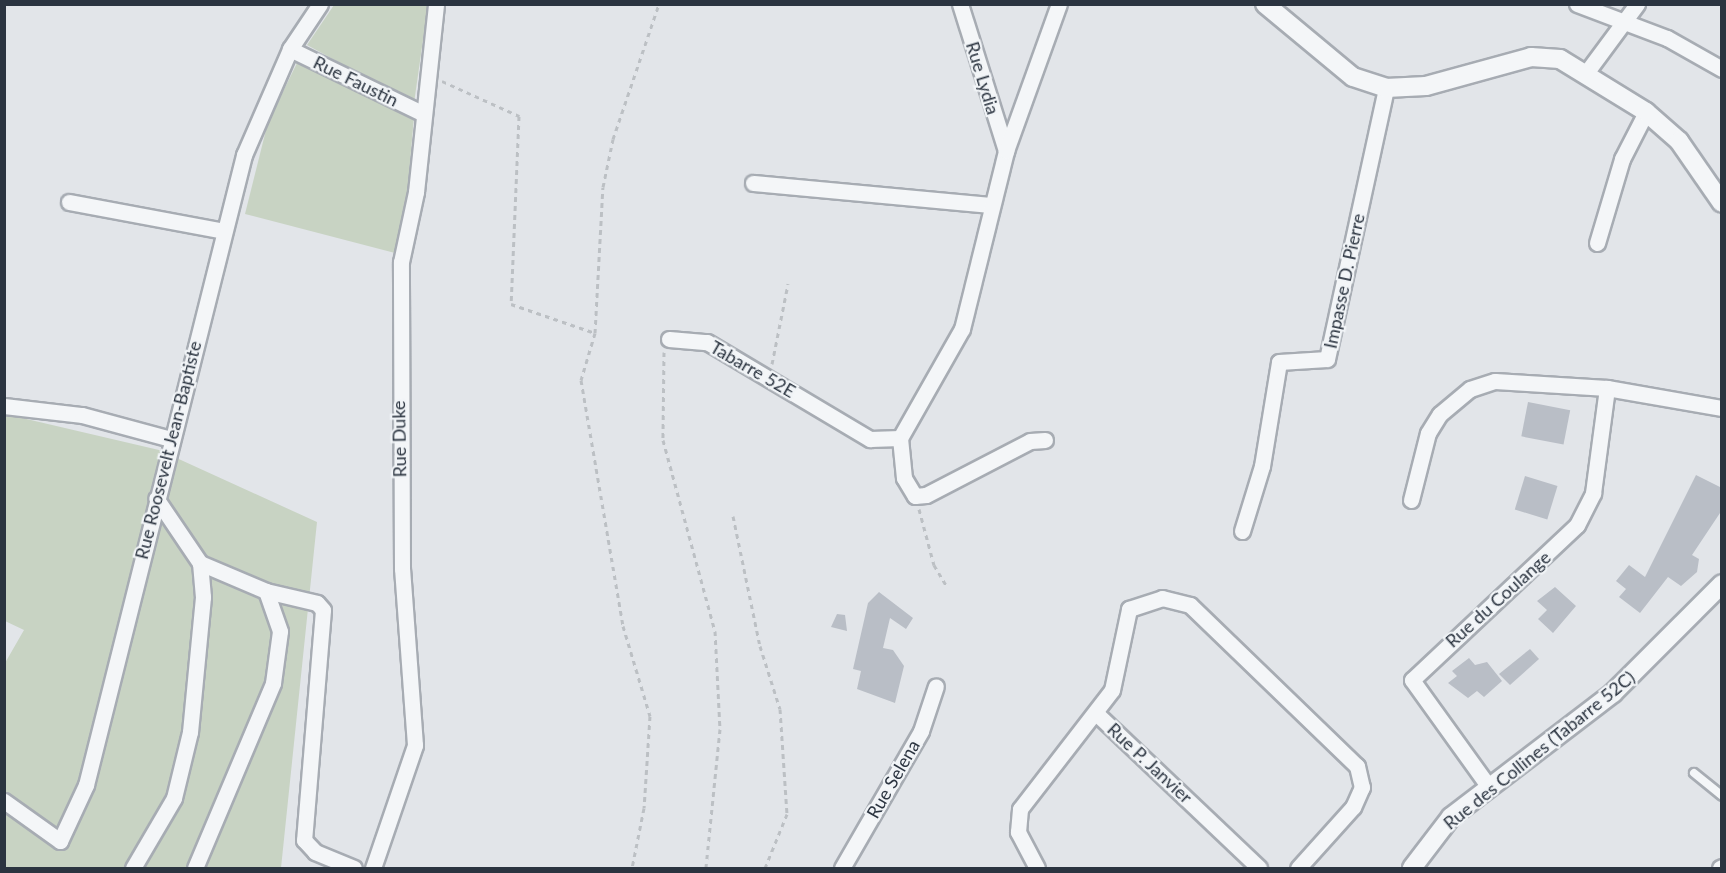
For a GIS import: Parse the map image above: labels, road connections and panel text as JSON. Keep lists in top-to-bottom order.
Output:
{
  "streets": {
    "street": [
      "Rue Lydia",
      "Rue Faustin",
      "Impasse D. Pierre",
      "Tabarre 52E",
      "Rue Duke",
      "Rue Roosevelt Jean-Baptiste",
      "Rue du Coulange",
      "Rue des Collines (Tabarre 52C)",
      "Rue P. Janvier",
      "Rue Selena"
    ]
  },
  "crossings": [
    ["Rue Faustin", "Rue Duke"],
    ["Rue Faustin", "Rue Roosevelt Jean-Baptiste"],
    ["Rue du Coulange", "Rue des Collines (Tabarre 52C)"]
  ]
}
